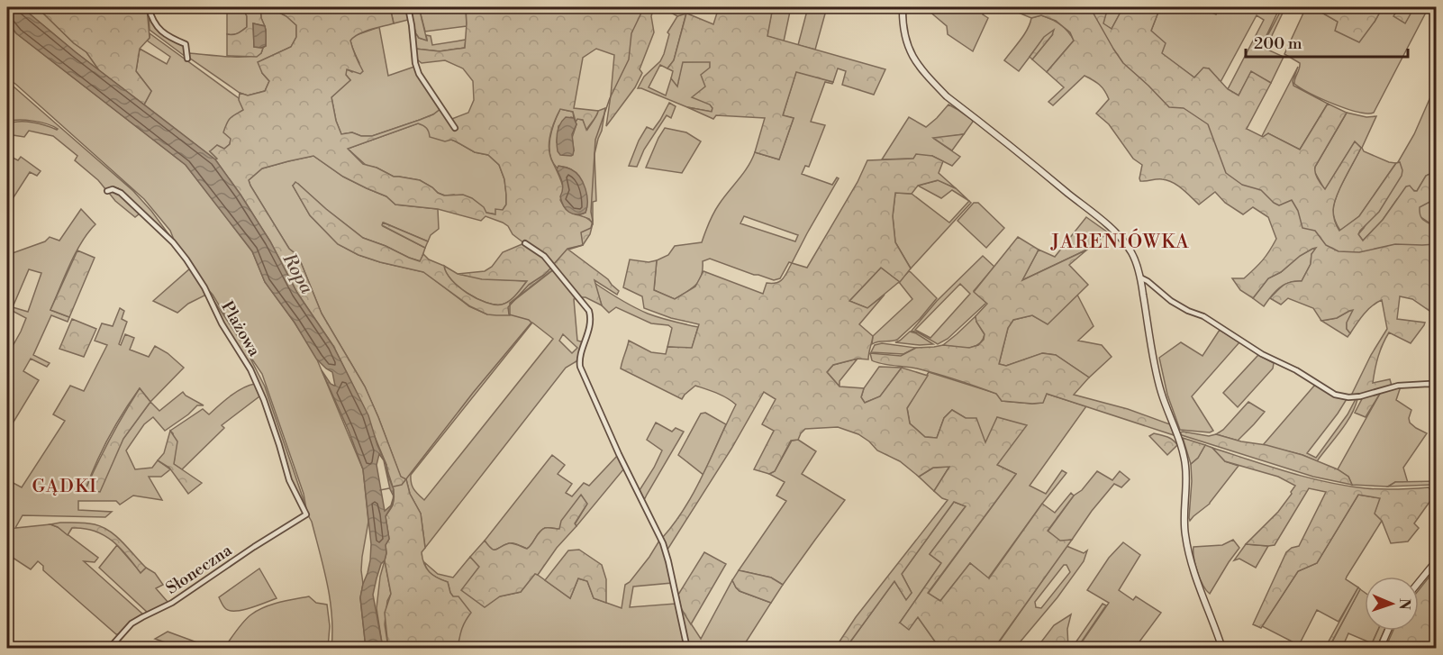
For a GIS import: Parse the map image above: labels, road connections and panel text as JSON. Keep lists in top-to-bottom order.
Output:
{
  "streets": {
    "street": ["Plażowa", "Słoneczna"]
  },
  "crossings": [
    ["Plażowa", "Słoneczna"]
  ],
  "districts": ["JARENIÓWKA", "GĄDKI"],
  "water": ["Ropa"],
  "scale_bar": "200 m",
  "north": "right"
}
